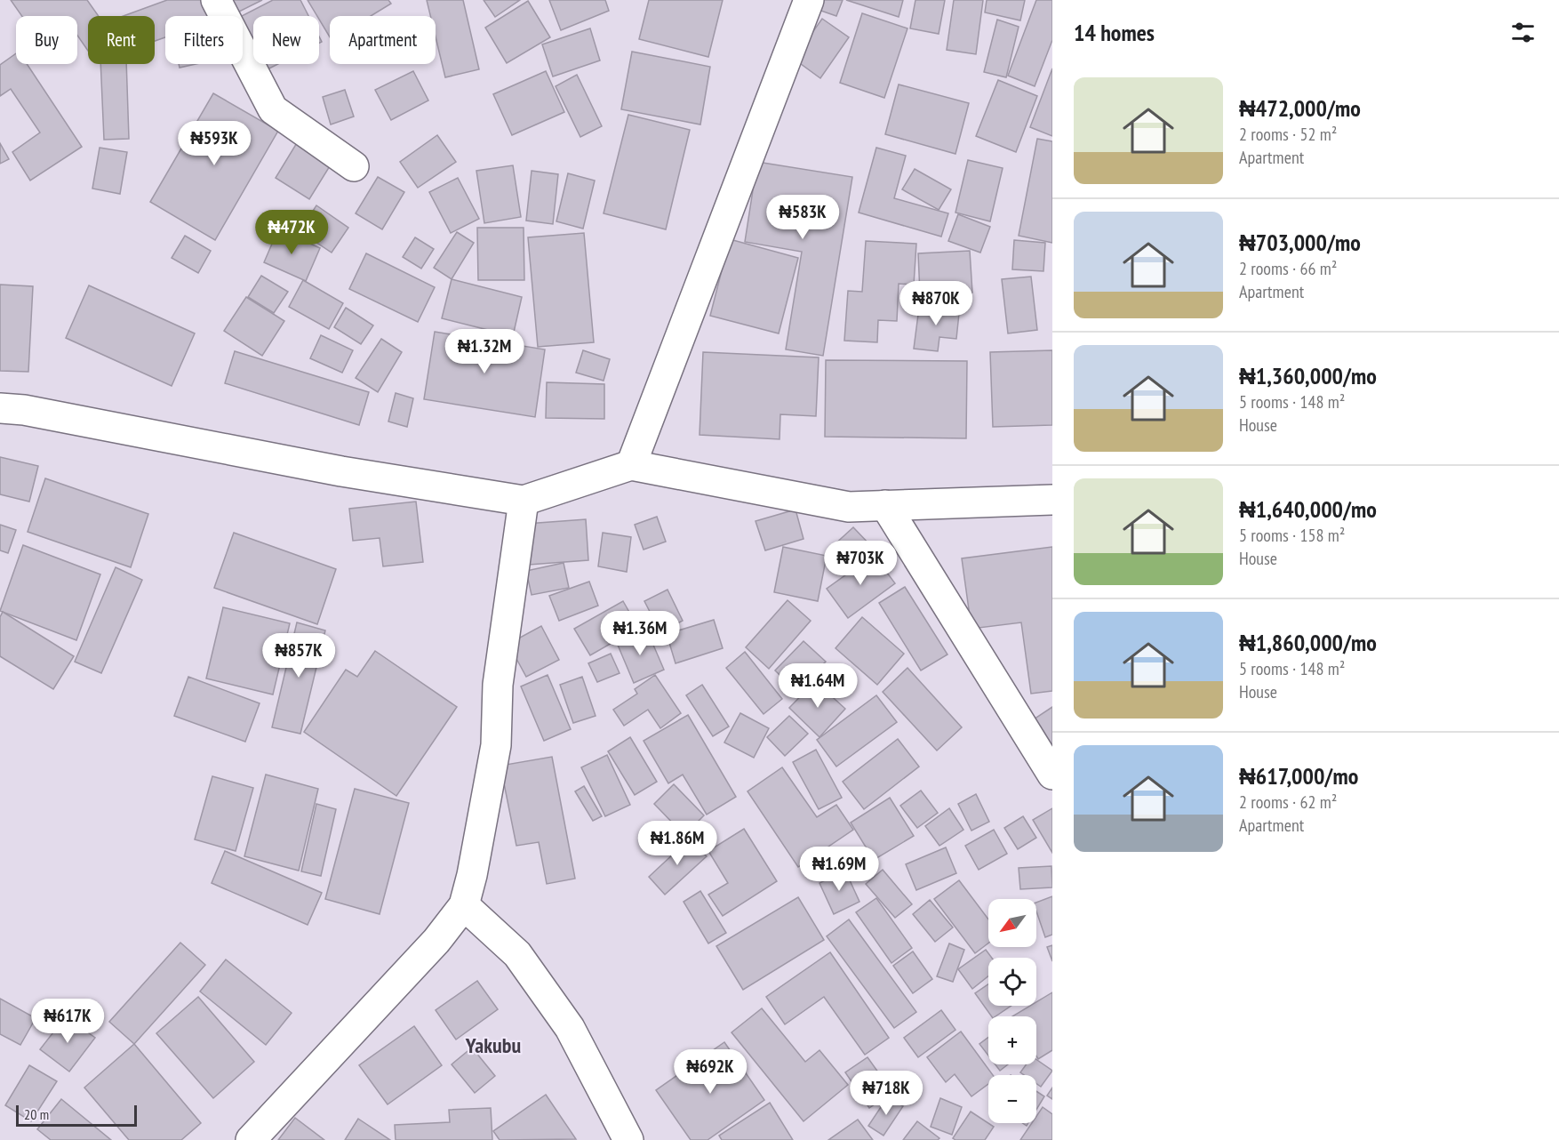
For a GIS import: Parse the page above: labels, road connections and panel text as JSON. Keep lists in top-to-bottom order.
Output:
{
  "districts": ["Yakubu"],
  "scale_bar": "20 m",
  "north": "bottom left",
  "page": {
    "heading": "14 homes",
    "chip": [
      "Buy",
      "Rent",
      "Filters",
      "New",
      "Apartment"
    ],
    "list": [
      {
        "name": "₦472,000/mo",
        "note": "2 rooms · 52 m² · Apartment"
      },
      {
        "name": "₦703,000/mo",
        "note": "2 rooms · 66 m² · Apartment"
      },
      {
        "name": "₦1,360,000/mo",
        "note": "5 rooms · 148 m² · House"
      },
      {
        "name": "₦1,640,000/mo",
        "note": "5 rooms · 158 m² · House"
      },
      {
        "name": "₦1,860,000/mo",
        "note": "5 rooms · 148 m² · House"
      },
      {
        "name": "₦617,000/mo",
        "note": "2 rooms · 62 m² · Apartment"
      }
    ],
    "price": [
      "₦593K",
      "₦583K",
      "₦472K",
      "₦870K",
      "₦1.32M",
      "₦703K",
      "₦1.36M",
      "₦857K",
      "₦1.64M",
      "₦1.86M",
      "₦1.69M",
      "₦617K",
      "₦692K",
      "₦718K"
    ],
    "map_buttons": ["+", "−"],
    "scale": "20 m"
  }
}
